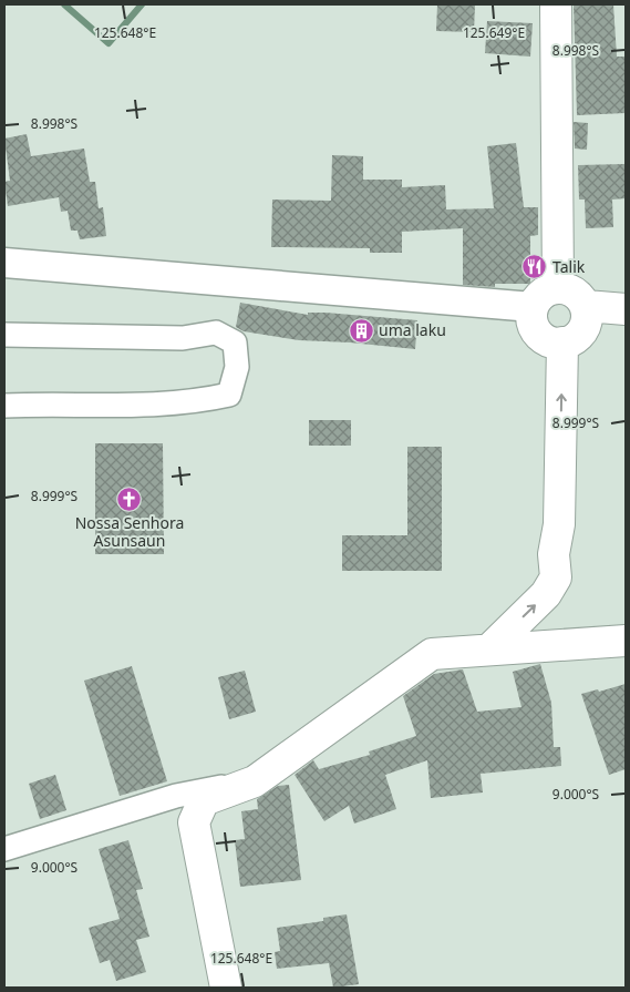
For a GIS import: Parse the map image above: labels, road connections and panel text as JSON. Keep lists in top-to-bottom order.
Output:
{
  "places": {
    "restaurant": ["Talik"],
    "building": ["uma laku"],
    "church": ["Nossa Senhora Asunsaun"]
  },
  "coordinates": [
    "125.648°E",
    "125.649°E",
    "8.998°S",
    "8.999°S",
    "9.000°S"
  ]
}
